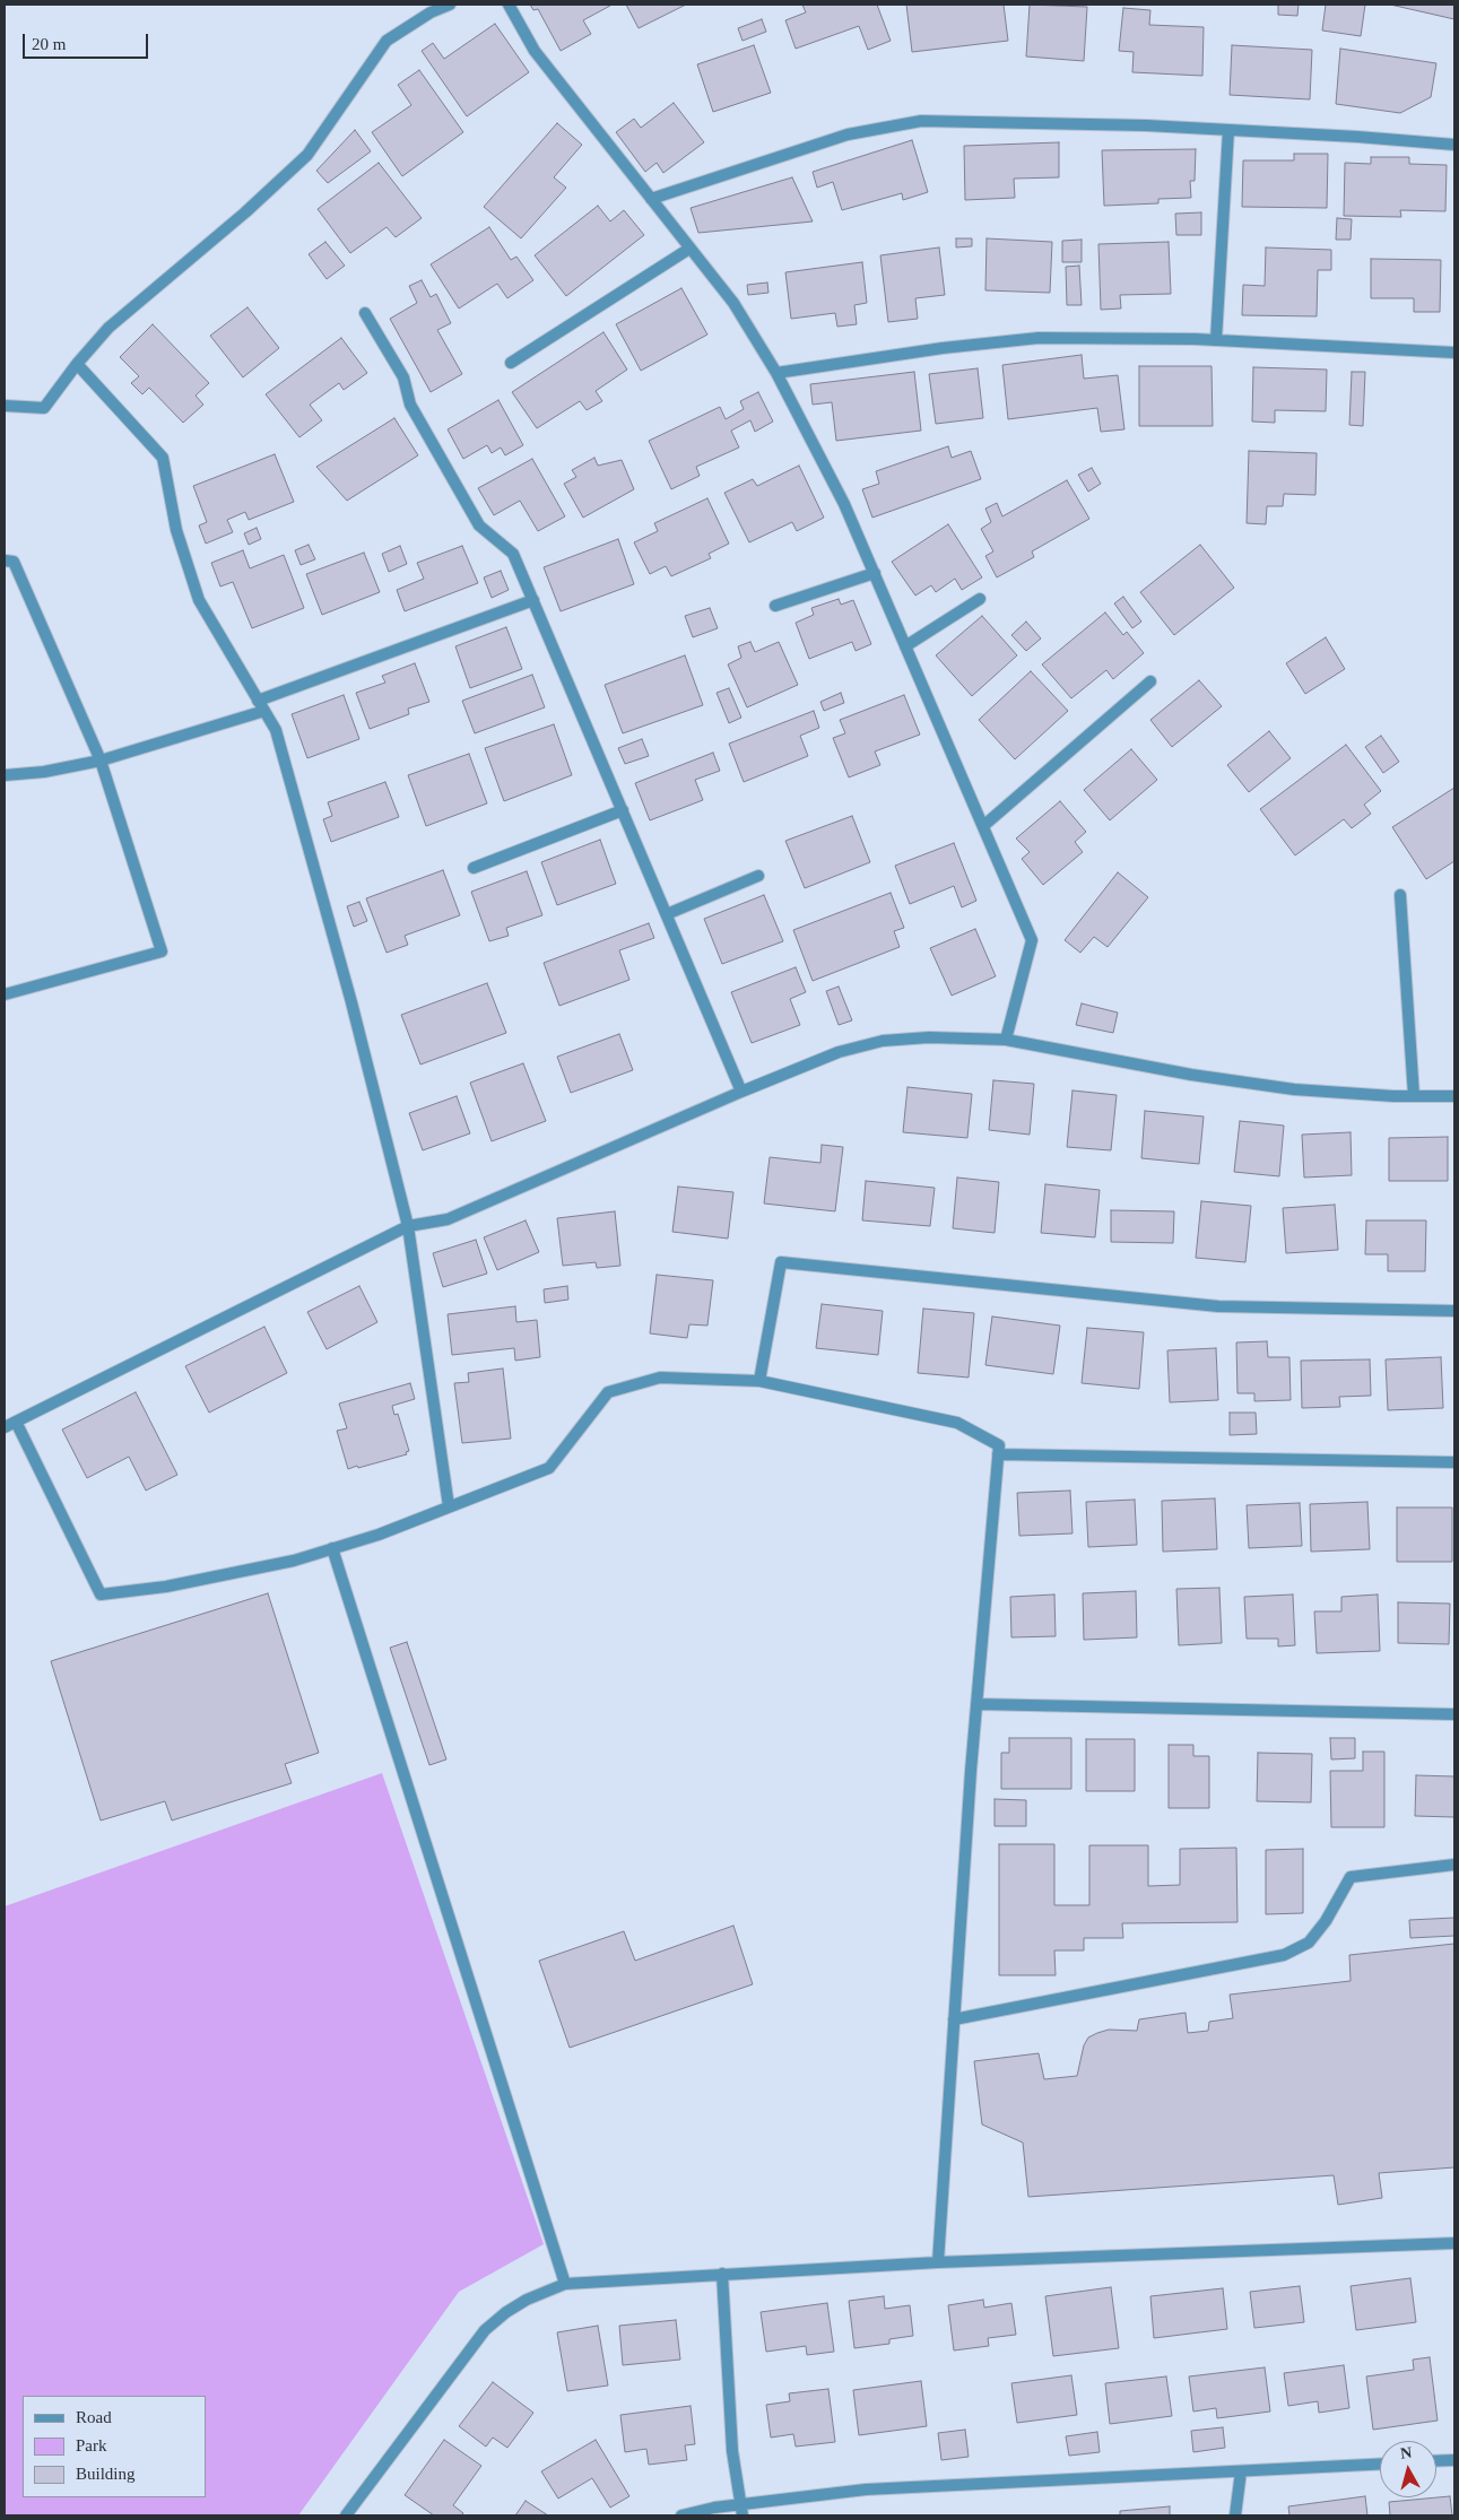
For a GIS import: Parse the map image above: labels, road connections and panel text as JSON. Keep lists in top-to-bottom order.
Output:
{
  "legend": ["Road", "Park", "Building"],
  "scale_bar": "20 m",
  "north": "top"
}
